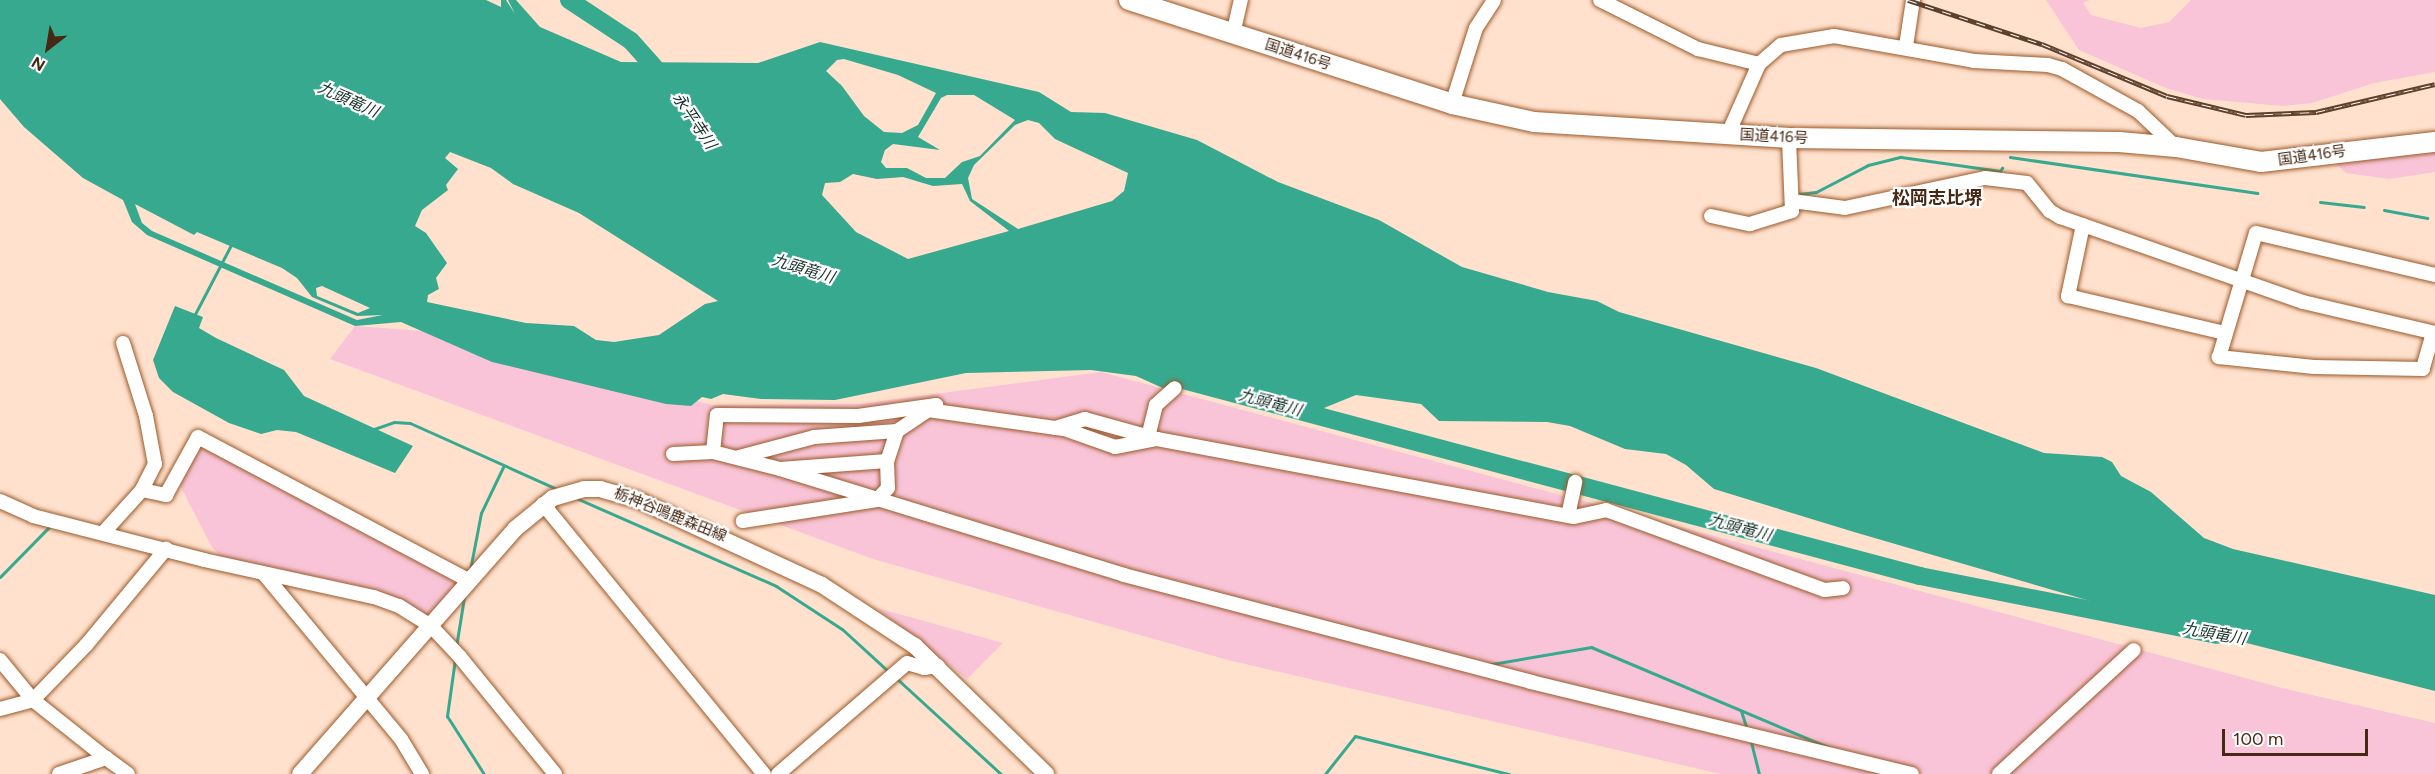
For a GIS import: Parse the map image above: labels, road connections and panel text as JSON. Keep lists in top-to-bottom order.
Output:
{
  "streets": {
    "highway": ["国道416号"],
    "main road": ["栃神谷鳴鹿森田線"]
  },
  "districts": ["松岡志比堺"],
  "water": ["九頭竜川", "永平寺川"],
  "scale_bar": "100 m",
  "north": "bottom left"
}
